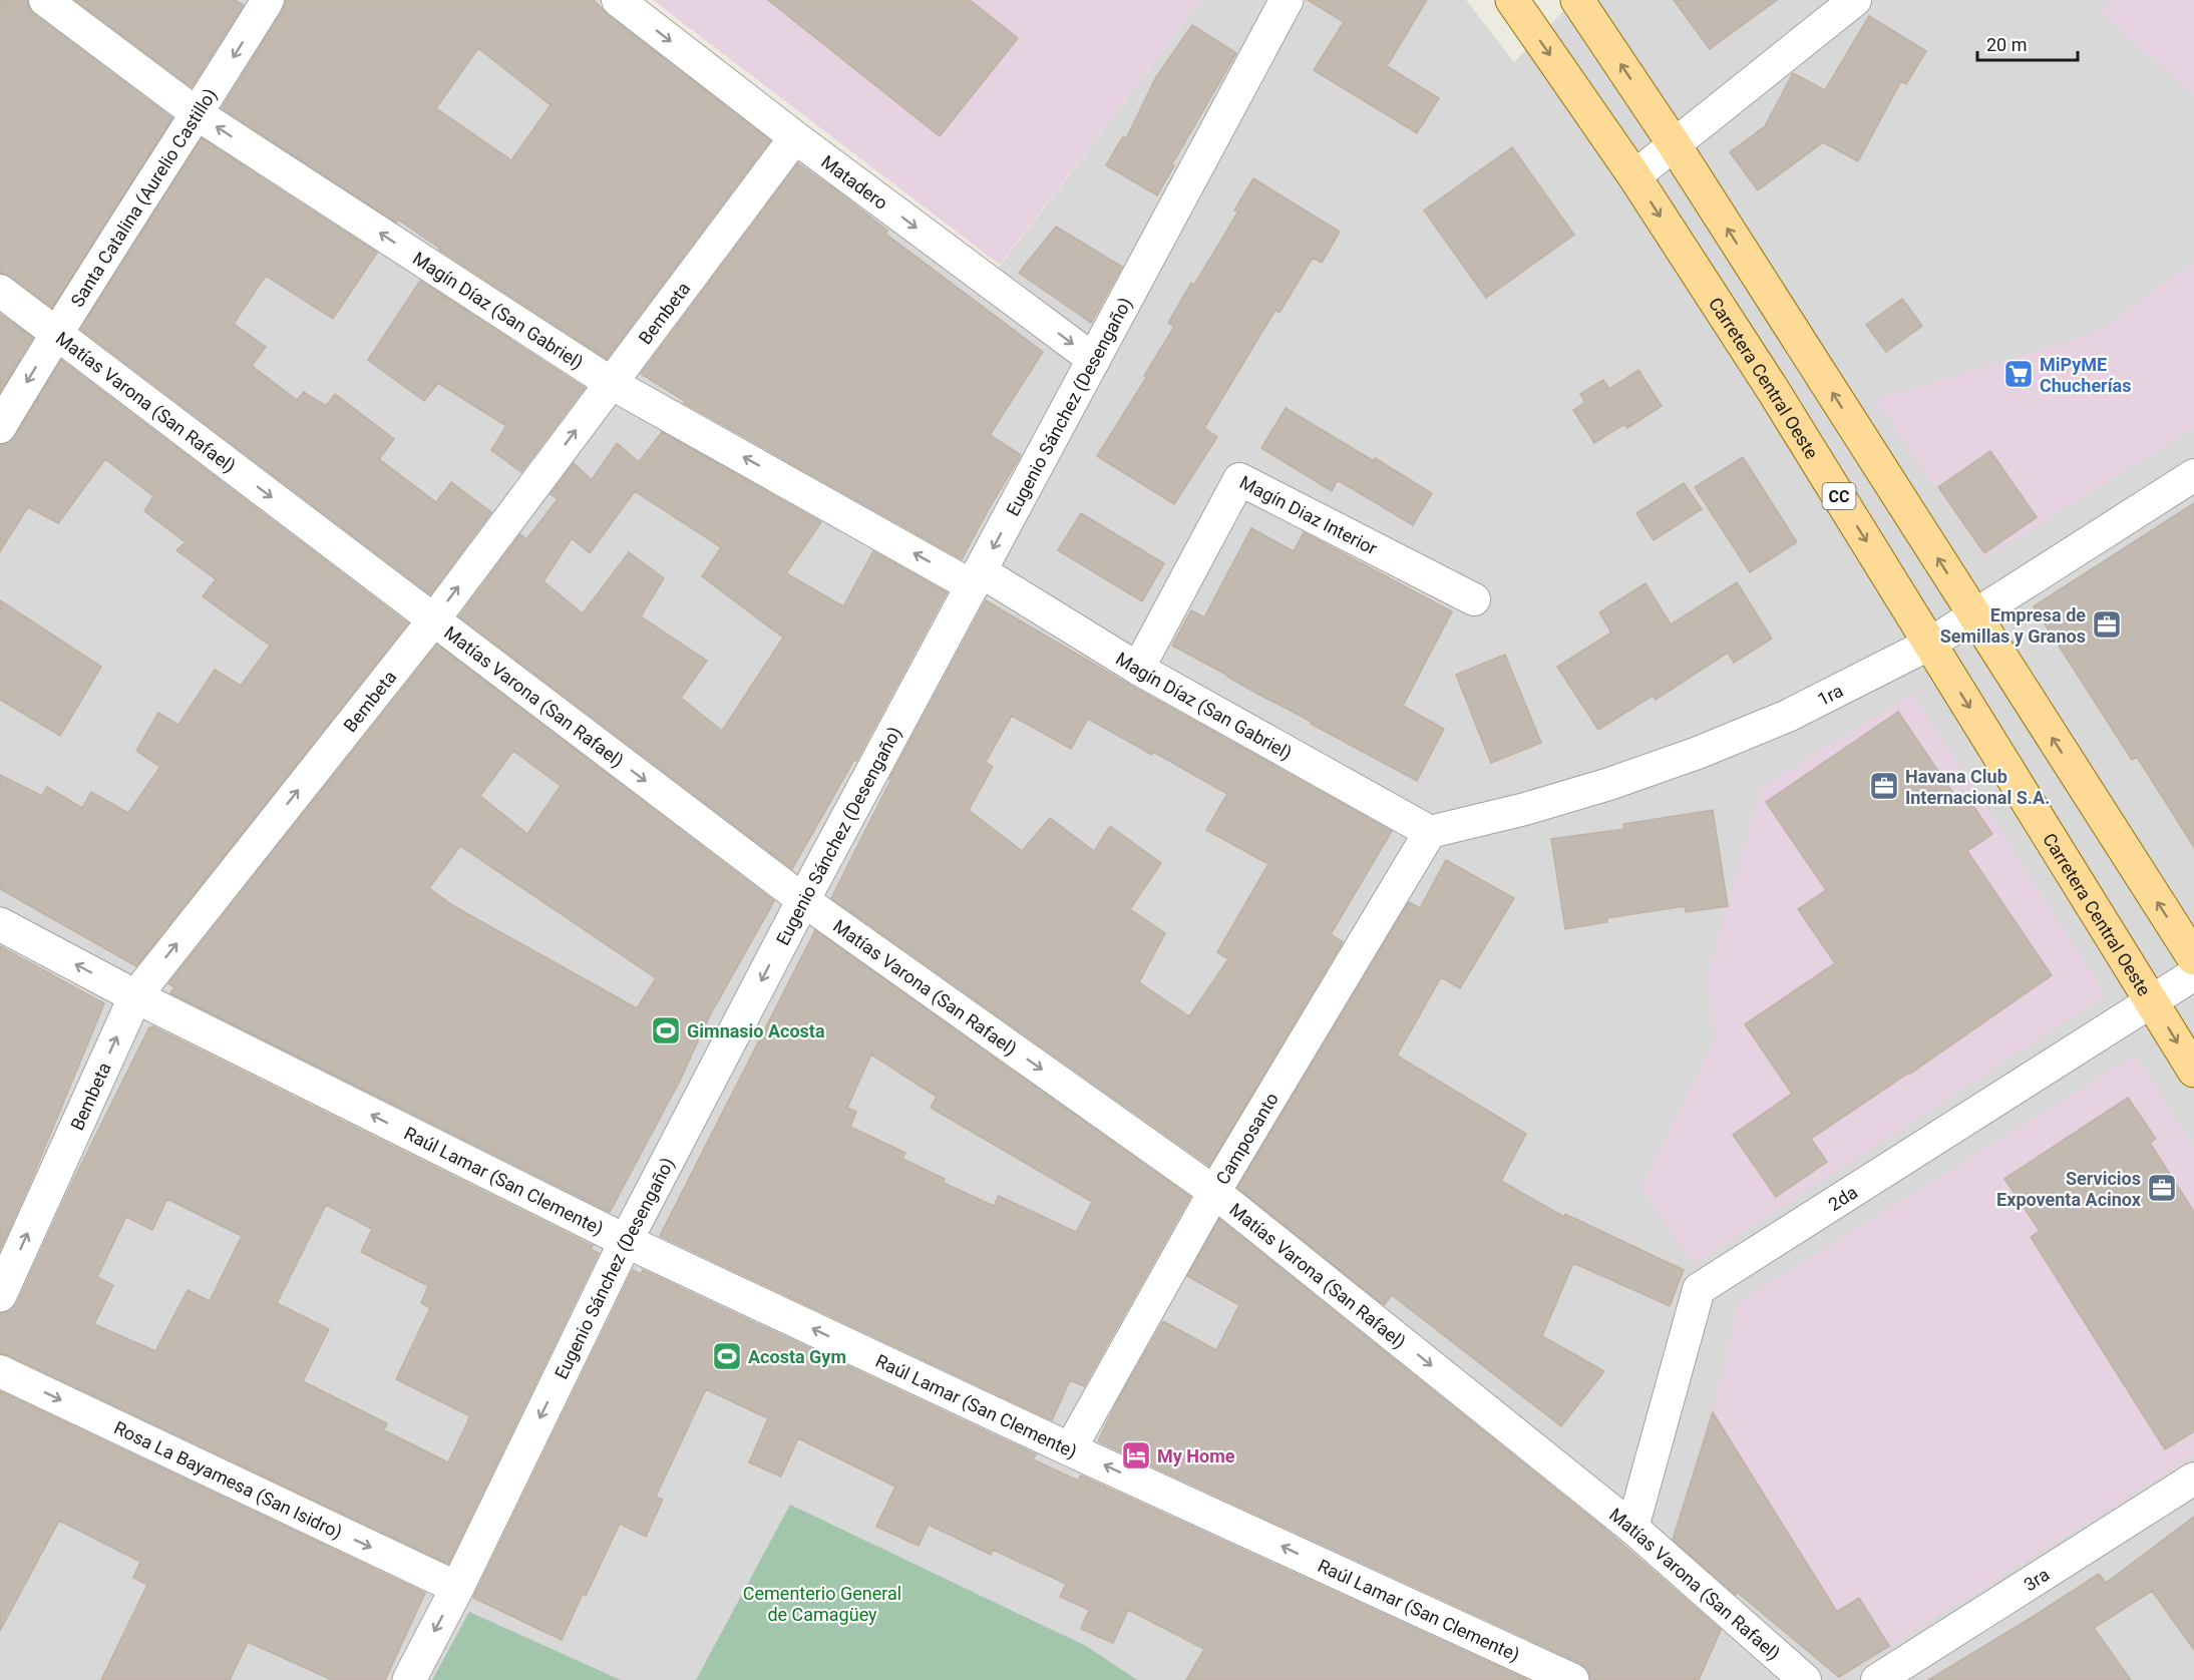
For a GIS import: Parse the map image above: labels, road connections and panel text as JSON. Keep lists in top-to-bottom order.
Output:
{
  "streets": {
    "main road": ["Carretera Central Oeste", "CC"],
    "street": [
      "Matadero",
      "Santa Catalina (Aurelio Castillo)",
      "Magín Díaz (San Gabriel)",
      "Bembeta",
      "Matías Varona (San Rafael)",
      "Eugenio Sánchez (Desengaño)",
      "Magín Diaz Interior",
      "1ra",
      "Camposanto",
      "Raúl Lamar (San Clemente)",
      "2da",
      "Rosa La Bayamesa (San Isidro)",
      "3ra"
    ]
  },
  "crossings": [
    ["Matadero", "Bembeta"],
    ["Matadero", "Eugenio Sánchez (Desengaño)"],
    ["Santa Catalina (Aurelio Castillo)", "Magín Díaz (San Gabriel)"],
    ["Santa Catalina (Aurelio Castillo)", "Matías Varona (San Rafael)"],
    ["Magín Díaz (San Gabriel)", "Bembeta"],
    ["Magín Díaz (San Gabriel)", "Eugenio Sánchez (Desengaño)"],
    ["Magín Díaz (San Gabriel)", "Magín Diaz Interior"],
    ["Magín Díaz (San Gabriel)", "1ra"],
    ["Magín Díaz (San Gabriel)", "Camposanto"],
    ["Bembeta", "Matías Varona (San Rafael)"],
    ["Bembeta", "Raúl Lamar (San Clemente)"],
    ["Carretera Central Oeste", "1ra"],
    ["Carretera Central Oeste", "2da"],
    ["Matías Varona (San Rafael)", "Eugenio Sánchez (Desengaño)"],
    ["Matías Varona (San Rafael)", "Camposanto"],
    ["Matías Varona (San Rafael)", "2da"],
    ["Eugenio Sánchez (Desengaño)", "Raúl Lamar (San Clemente)"],
    ["Eugenio Sánchez (Desengaño)", "Rosa La Bayamesa (San Isidro)"],
    ["1ra", "Camposanto"],
    ["Camposanto", "Raúl Lamar (San Clemente)"]
  ],
  "one_way": [
    "Matadero",
    "Santa Catalina (Aurelio Castillo)",
    "Magín Díaz (San Gabriel)",
    "Bembeta",
    "Matías Varona (San Rafael)",
    "Eugenio Sánchez (Desengaño)",
    "Raúl Lamar (San Clemente)",
    "Rosa La Bayamesa (San Isidro)"
  ],
  "parks": ["Cementerio General de Camagüey"],
  "places": {
    "supermarket": ["MiPyME Chucherías"],
    "office": ["Empresa de Semillas y Granos", "Havana Club Internacional S.A.", "Servicios Expoventa Acinox"],
    "sports": ["Gimnasio Acosta", "Acosta Gym"],
    "hotel": ["My Home"]
  },
  "scale_bar": "20 m"
}
